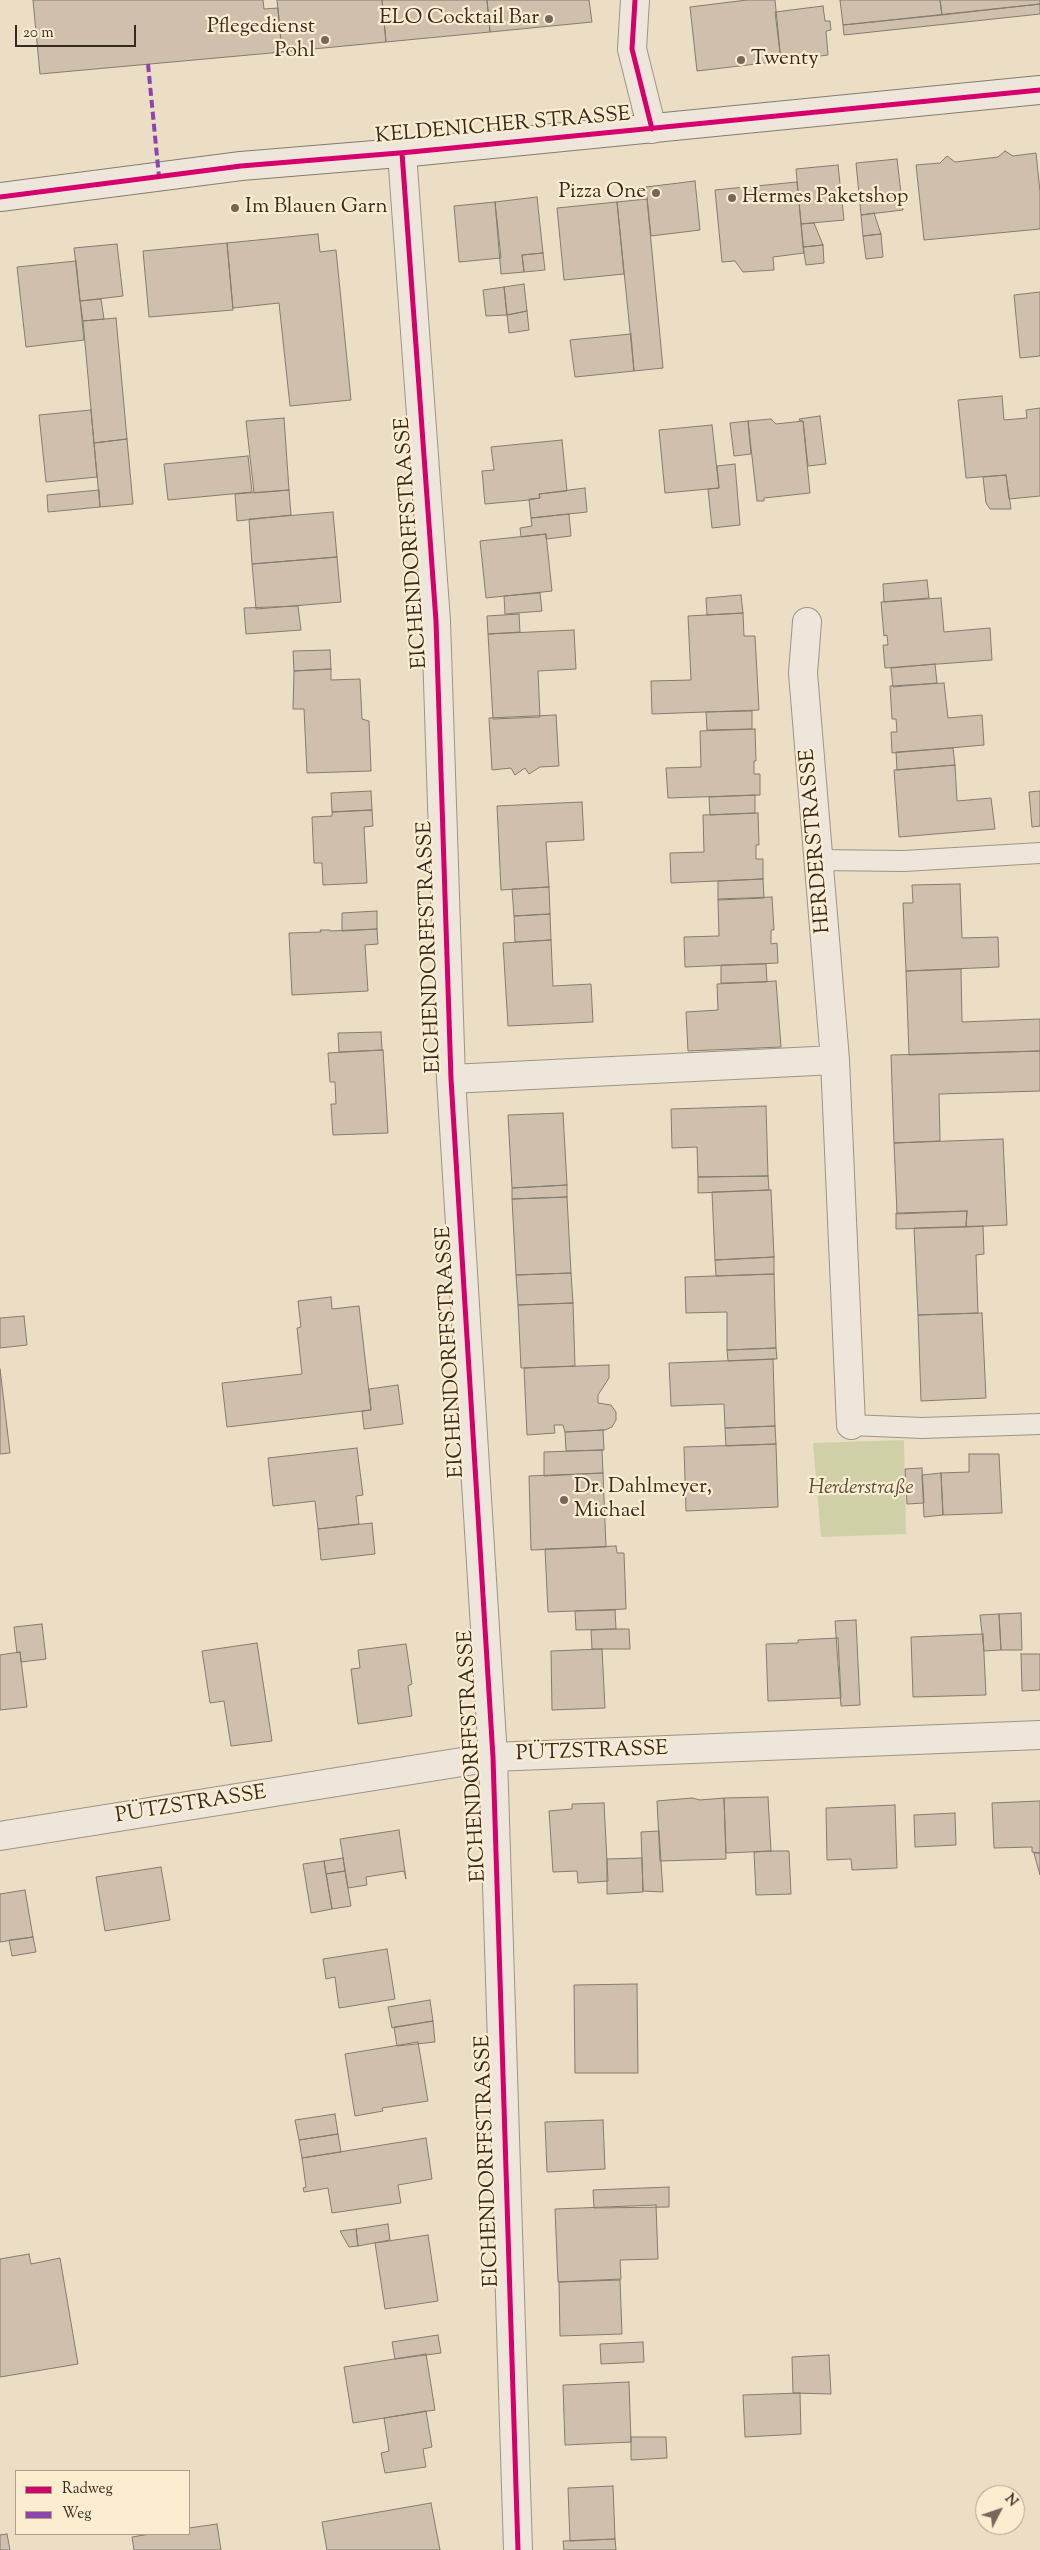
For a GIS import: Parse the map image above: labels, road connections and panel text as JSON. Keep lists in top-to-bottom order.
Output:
{
  "streets": {
    "street": [
      "KELDENICHER STRASSE",
      "EICHENDORFFSTRASSE",
      "HERDERSTRASSE",
      "PÜTZSTRASSE"
    ]
  },
  "crossings": [
    ["KELDENICHER STRASSE", "EICHENDORFFSTRASSE"],
    ["EICHENDORFFSTRASSE", "PÜTZSTRASSE"]
  ],
  "parks": ["Herderstraße"],
  "places": [
    "ELO Cocktail Bar",
    "Pflegedienst Pohl",
    "Twenty",
    "Pizza One",
    "Hermes Paketshop",
    "Im Blauen Garn",
    "Dr. Dahlmeyer, Michael"
  ],
  "legend": ["Radweg", "Weg"],
  "scale_bar": "20 m",
  "north": "top right"
}
